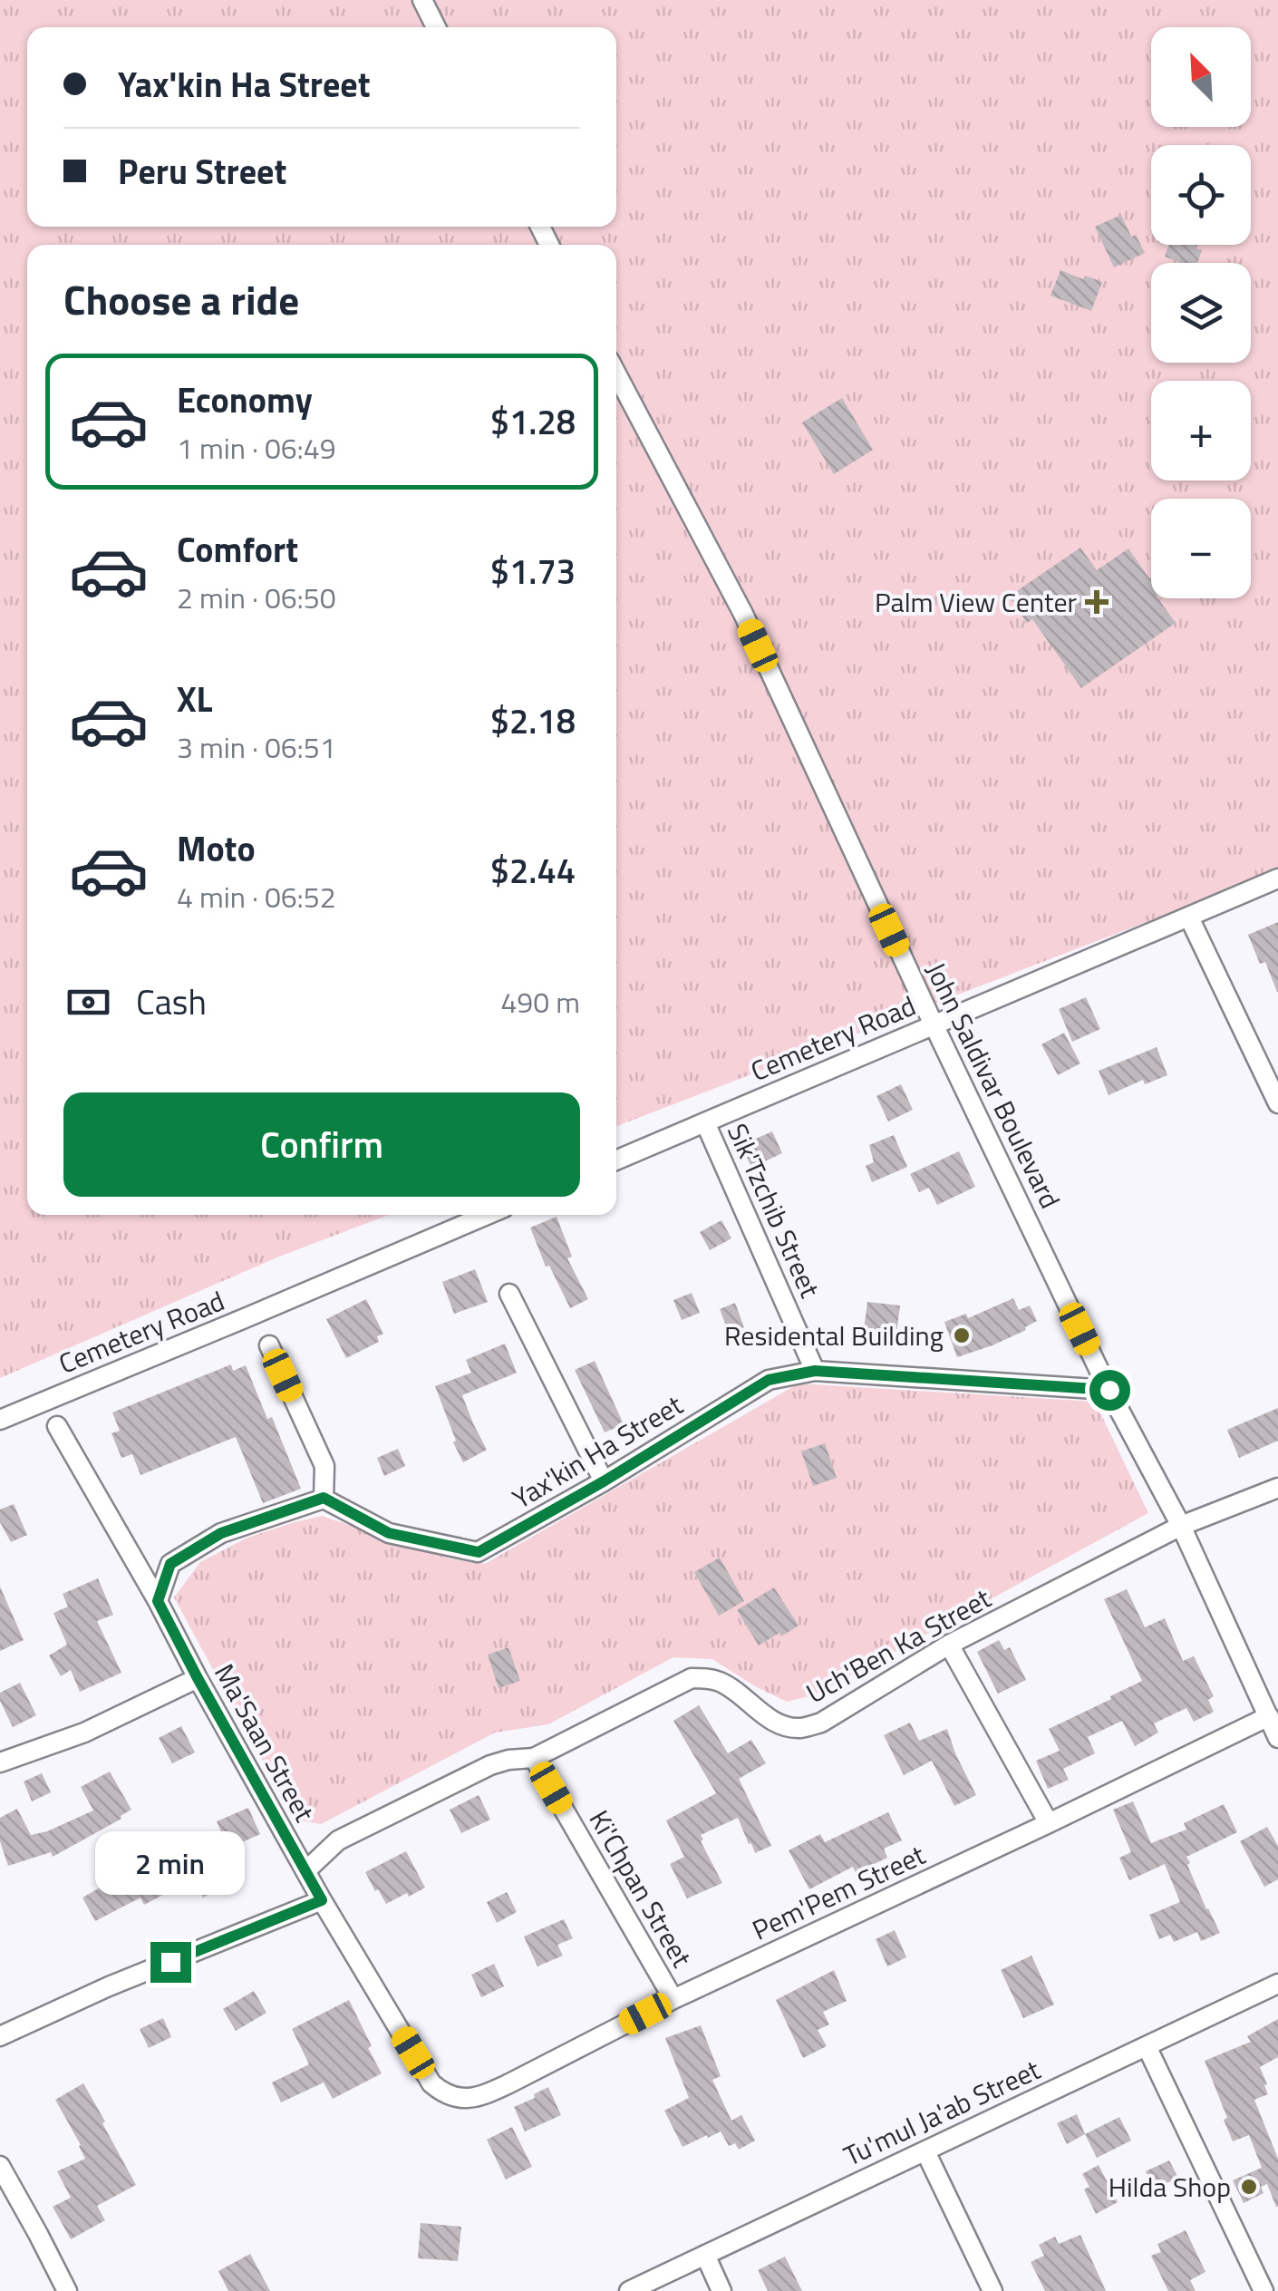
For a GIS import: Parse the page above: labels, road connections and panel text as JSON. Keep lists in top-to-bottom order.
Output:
{
  "streets": {
    "street": [
      "Cemetery Road",
      "John Saldivar Boulevard",
      "Sik'Tzchib Street",
      "Yax'kin Ha Street",
      "Uch'Ben Ka Street",
      "Ma'Saan Street",
      "Ki'Chpan Street",
      "Pem'Pem Street",
      "Tu'mul Ja'ab Street"
    ]
  },
  "crossings": [
    ["Cemetery Road", "John Saldivar Boulevard"],
    ["Cemetery Road", "Sik'Tzchib Street"],
    ["John Saldivar Boulevard", "Yax'kin Ha Street"],
    ["John Saldivar Boulevard", "Uch'Ben Ka Street"],
    ["John Saldivar Boulevard", "Pem'Pem Street"],
    ["Sik'Tzchib Street", "Yax'kin Ha Street"],
    ["Uch'Ben Ka Street", "Ma'Saan Street"],
    ["Uch'Ben Ka Street", "Ki'Chpan Street"],
    ["Ma'Saan Street", "Pem'Pem Street"],
    ["Ki'Chpan Street", "Pem'Pem Street"]
  ],
  "places": {
    "health": ["Palm View Center"],
    "other": ["Residental Building", "Hilda Shop"]
  },
  "north": "top left",
  "page": {
    "map_buttons": ["+", "−"],
    "banner": ["Yax'kin Ha Street", "Peru Street"],
    "heading": "Choose a ride",
    "list": [
      {
        "name": "Economy",
        "note": "1 min · 06:49",
        "value": "$1.28"
      },
      {
        "name": "Comfort",
        "note": "2 min · 06:50",
        "value": "$1.73"
      },
      {
        "name": "XL",
        "note": "3 min · 06:51",
        "value": "$2.18"
      },
      {
        "name": "Moto",
        "note": "4 min · 06:52",
        "value": "$2.44"
      }
    ],
    "pay": ["Cash", "490 m"],
    "buttons": "Confirm",
    "bubble": "2 min"
  }
}
